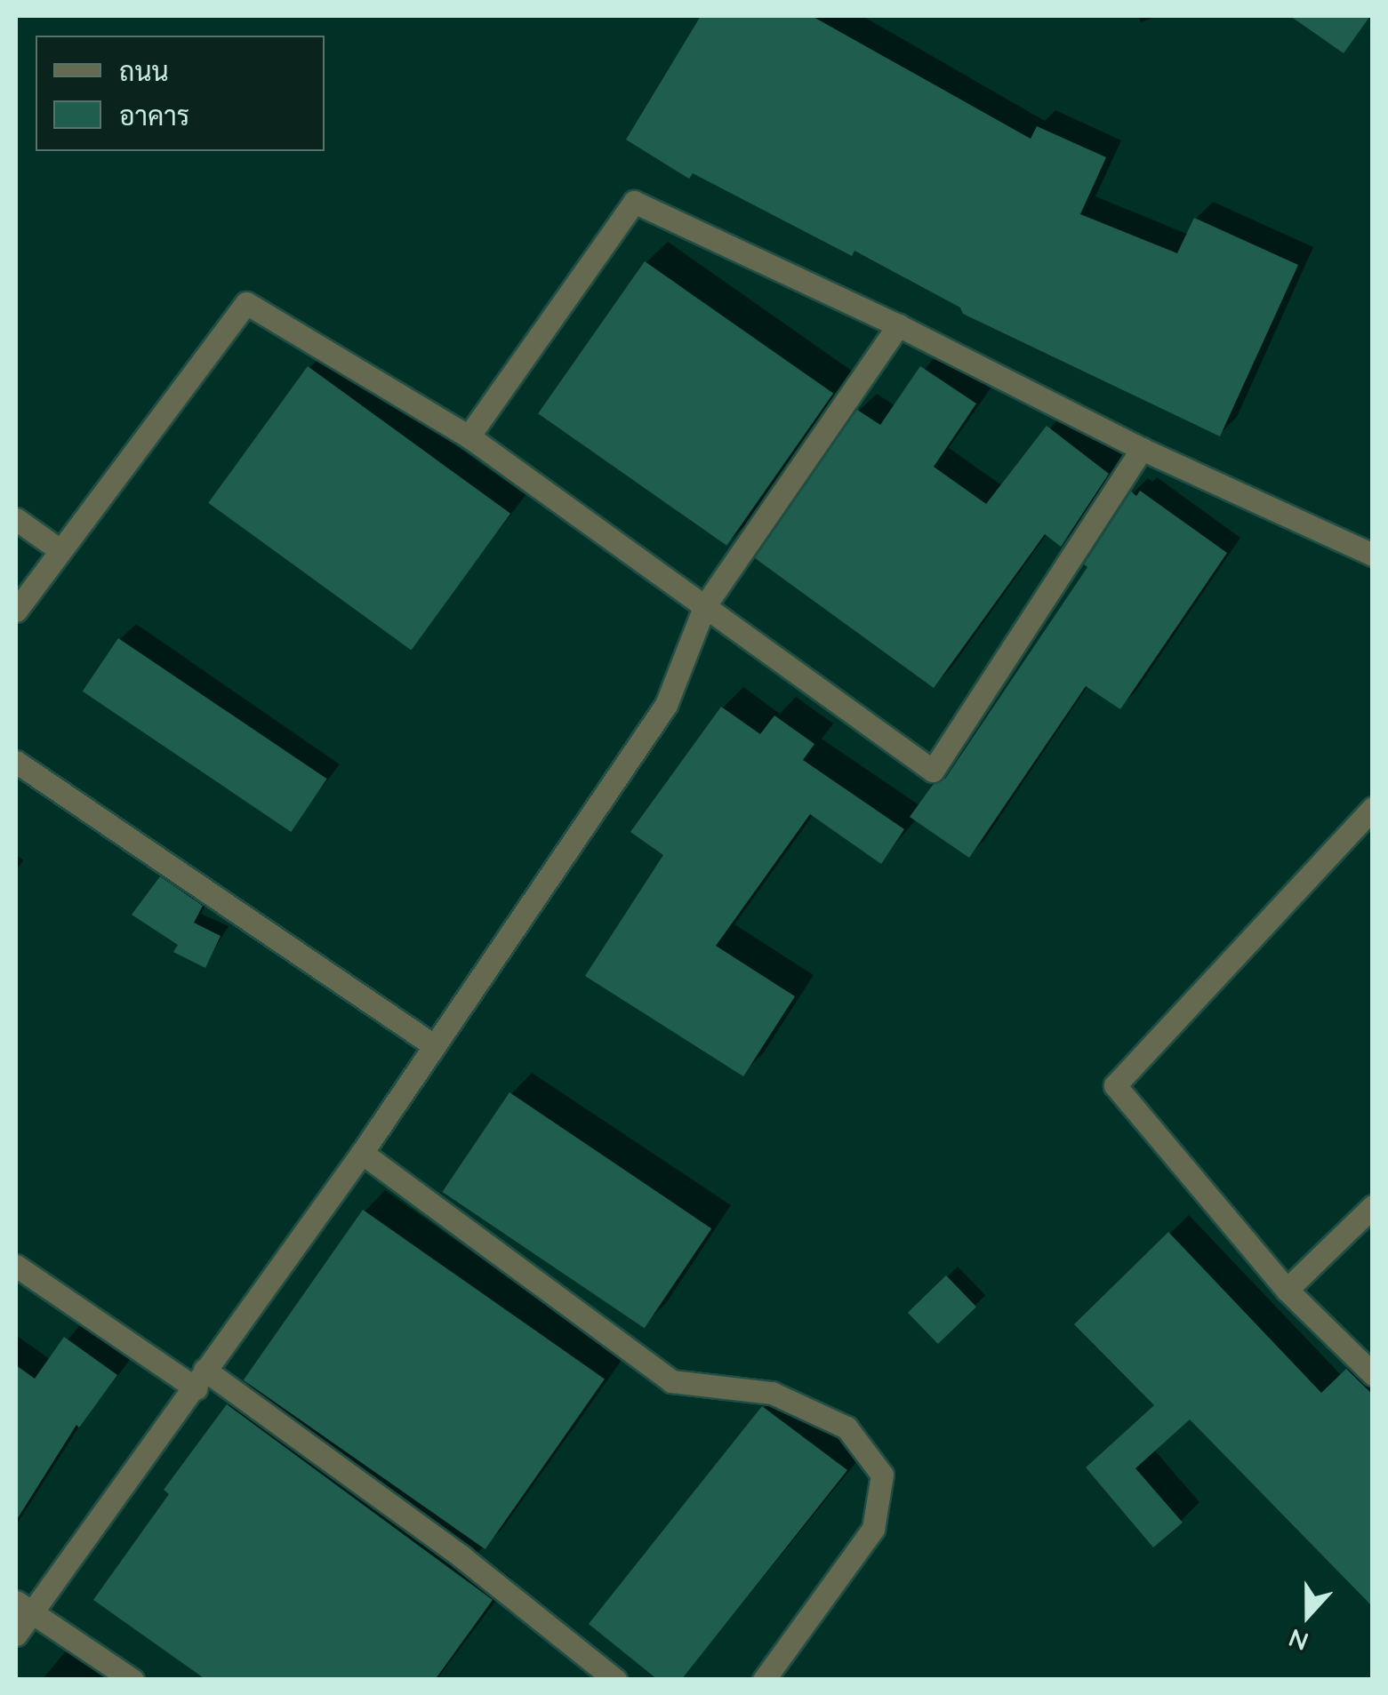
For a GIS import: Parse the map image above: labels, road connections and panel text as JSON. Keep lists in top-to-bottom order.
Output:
{
  "legend": ["ถนน", "อาคาร"],
  "north": "bottom"
}
